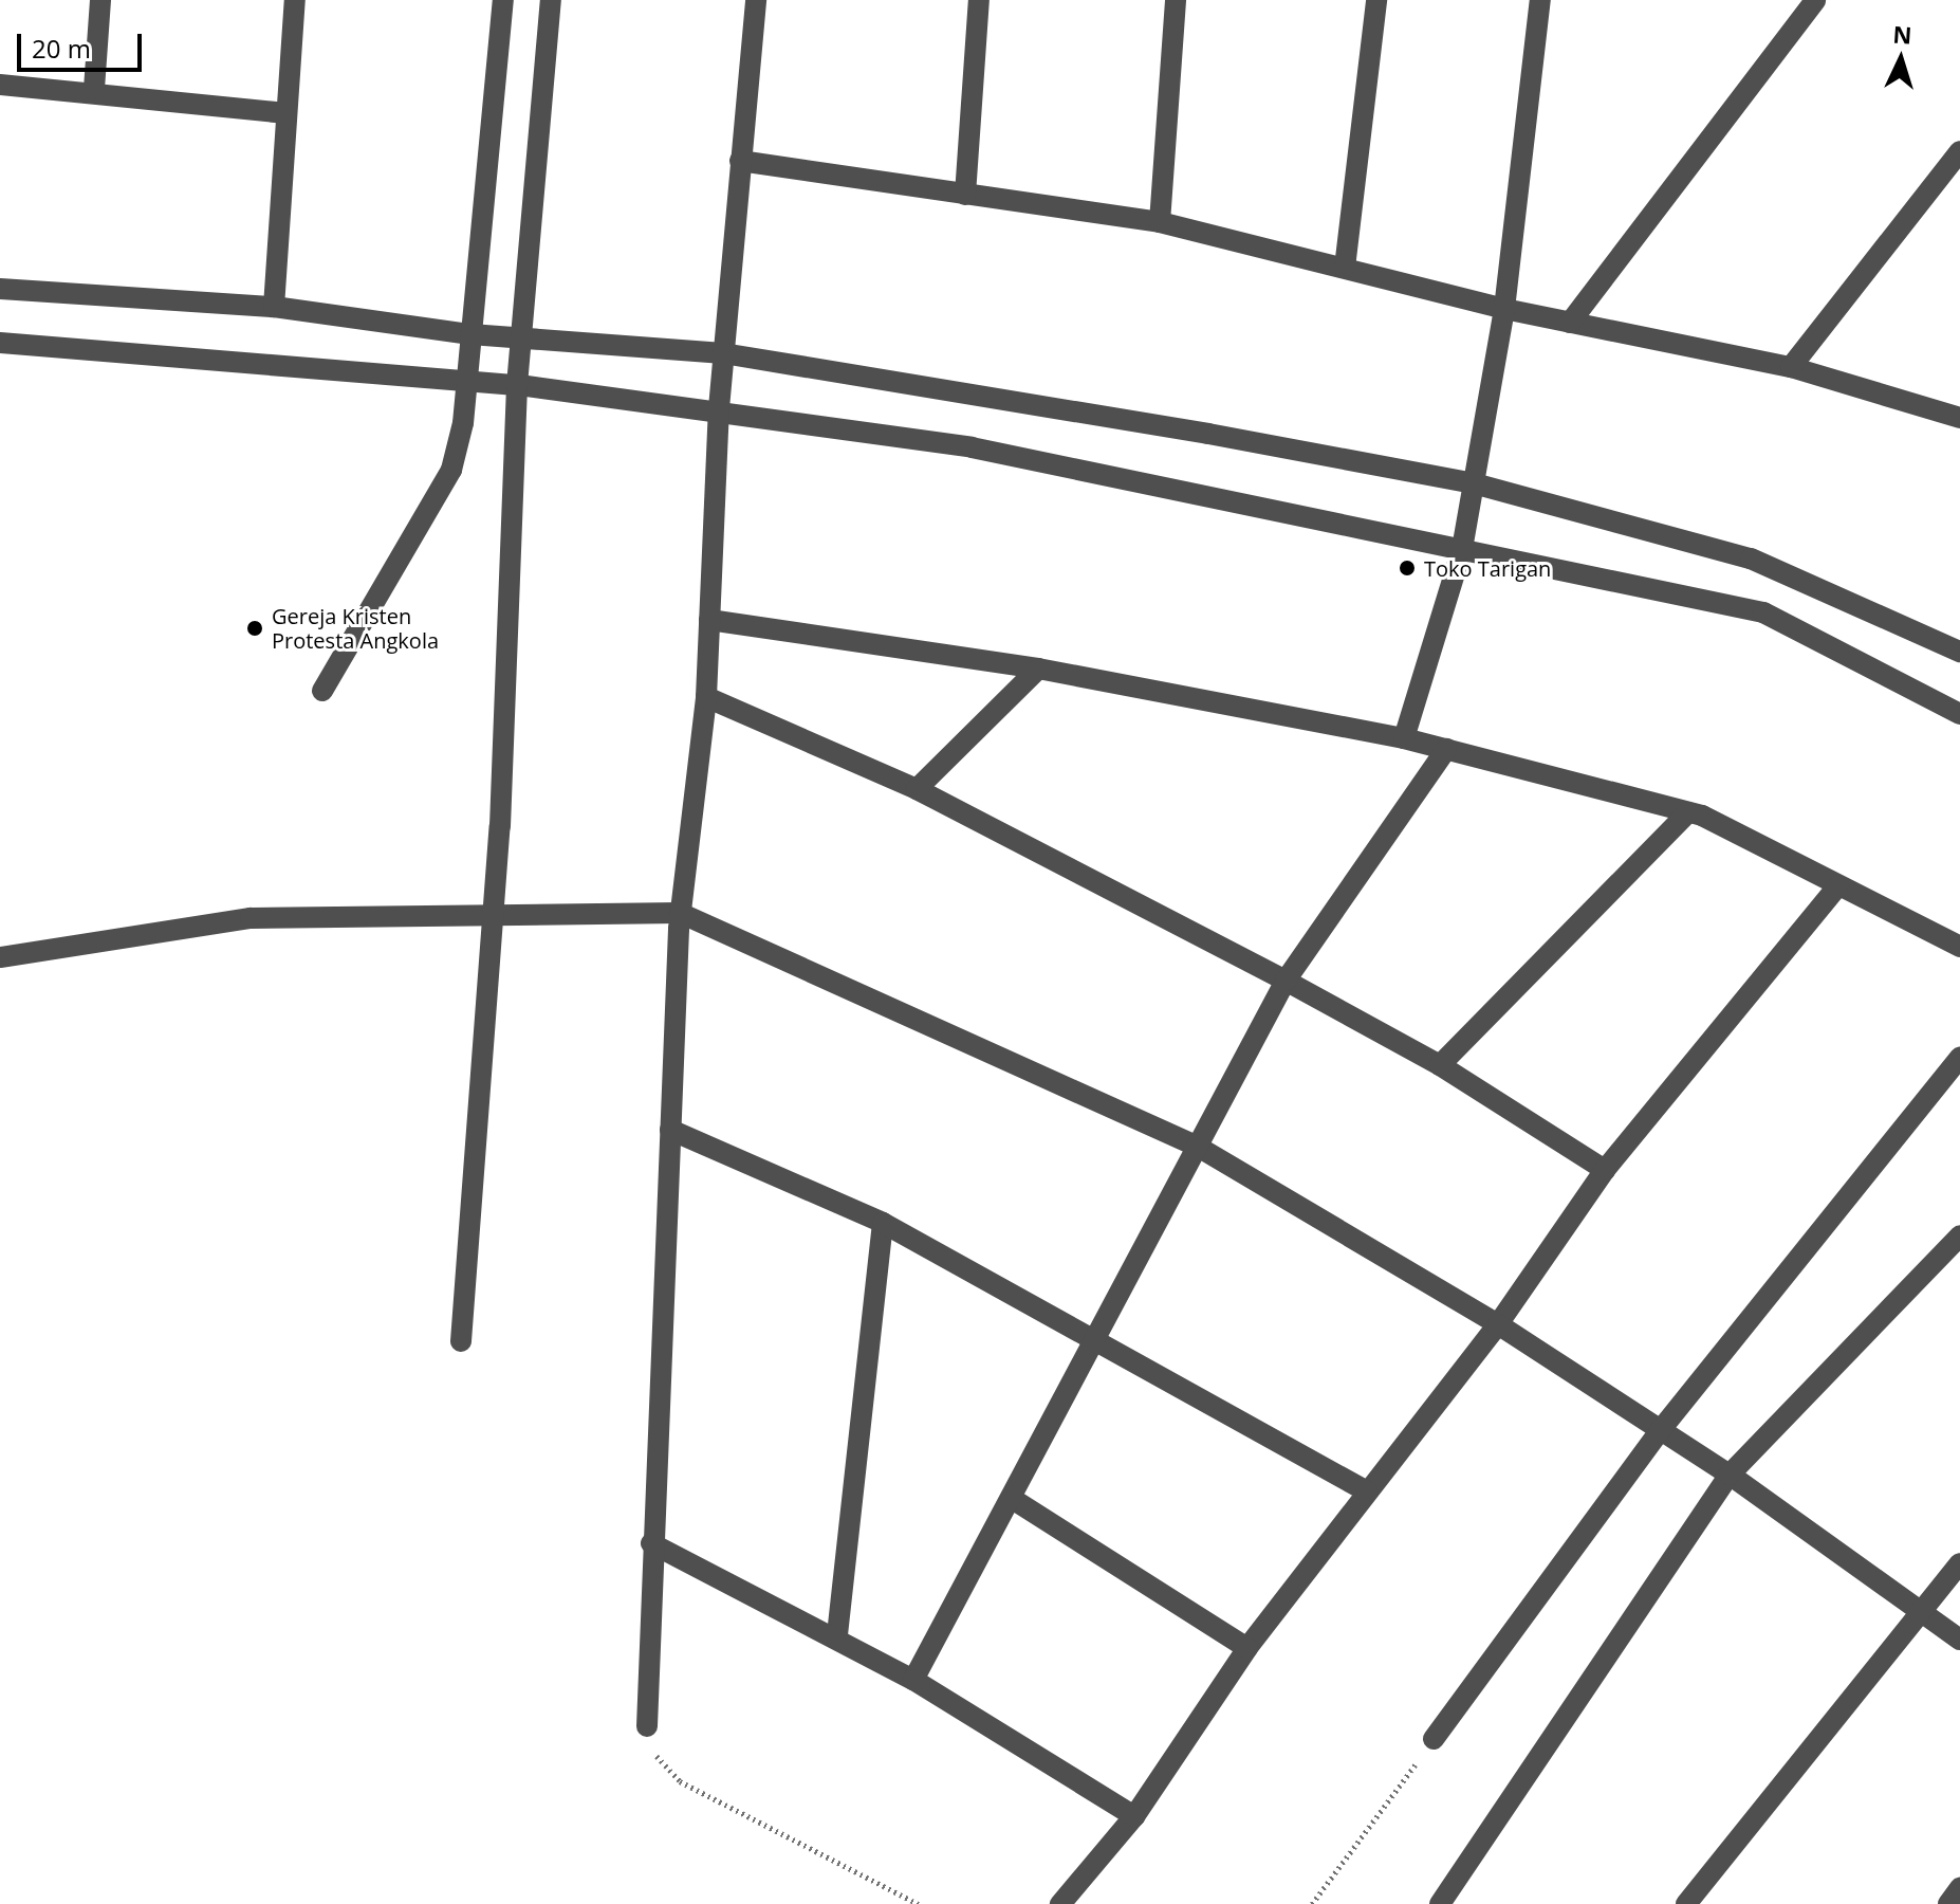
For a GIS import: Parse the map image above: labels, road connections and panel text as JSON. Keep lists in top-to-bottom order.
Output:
{
  "places": ["Toko Tarigan", "Gereja Kristen Protesta Angkola"],
  "scale_bar": "20 m",
  "north": "top"
}
